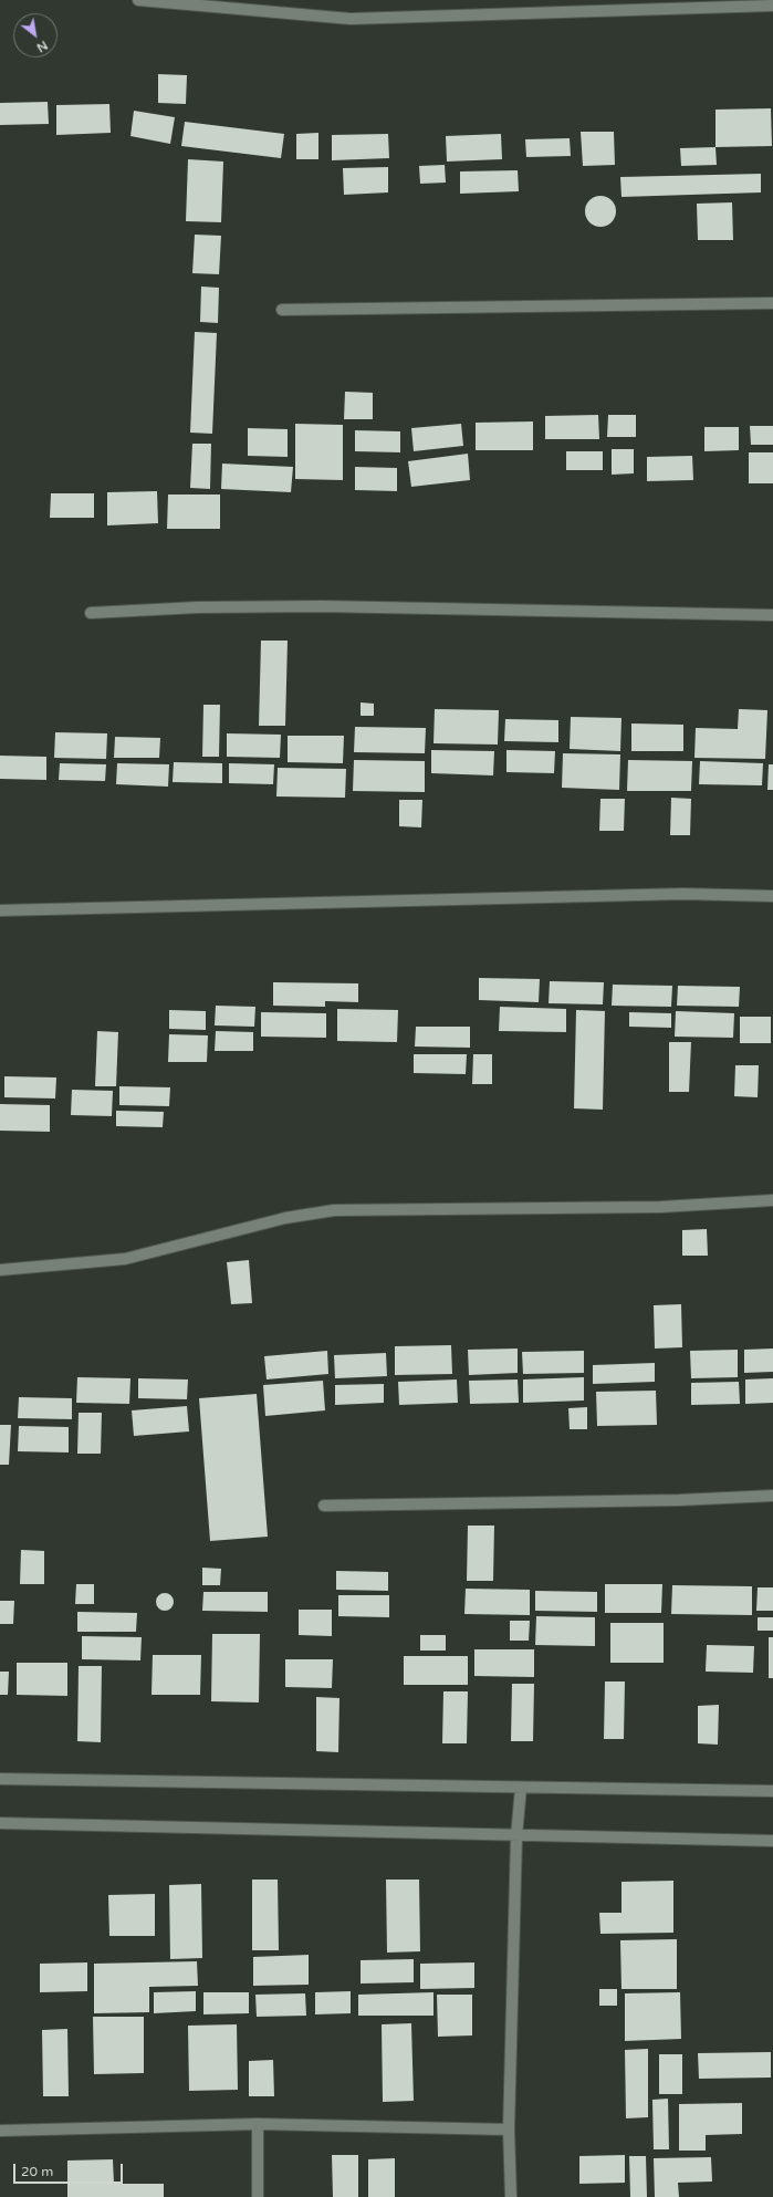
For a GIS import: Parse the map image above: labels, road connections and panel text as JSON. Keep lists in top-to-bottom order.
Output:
{
  "scale_bar": "20 m",
  "north": "bottom right"
}
